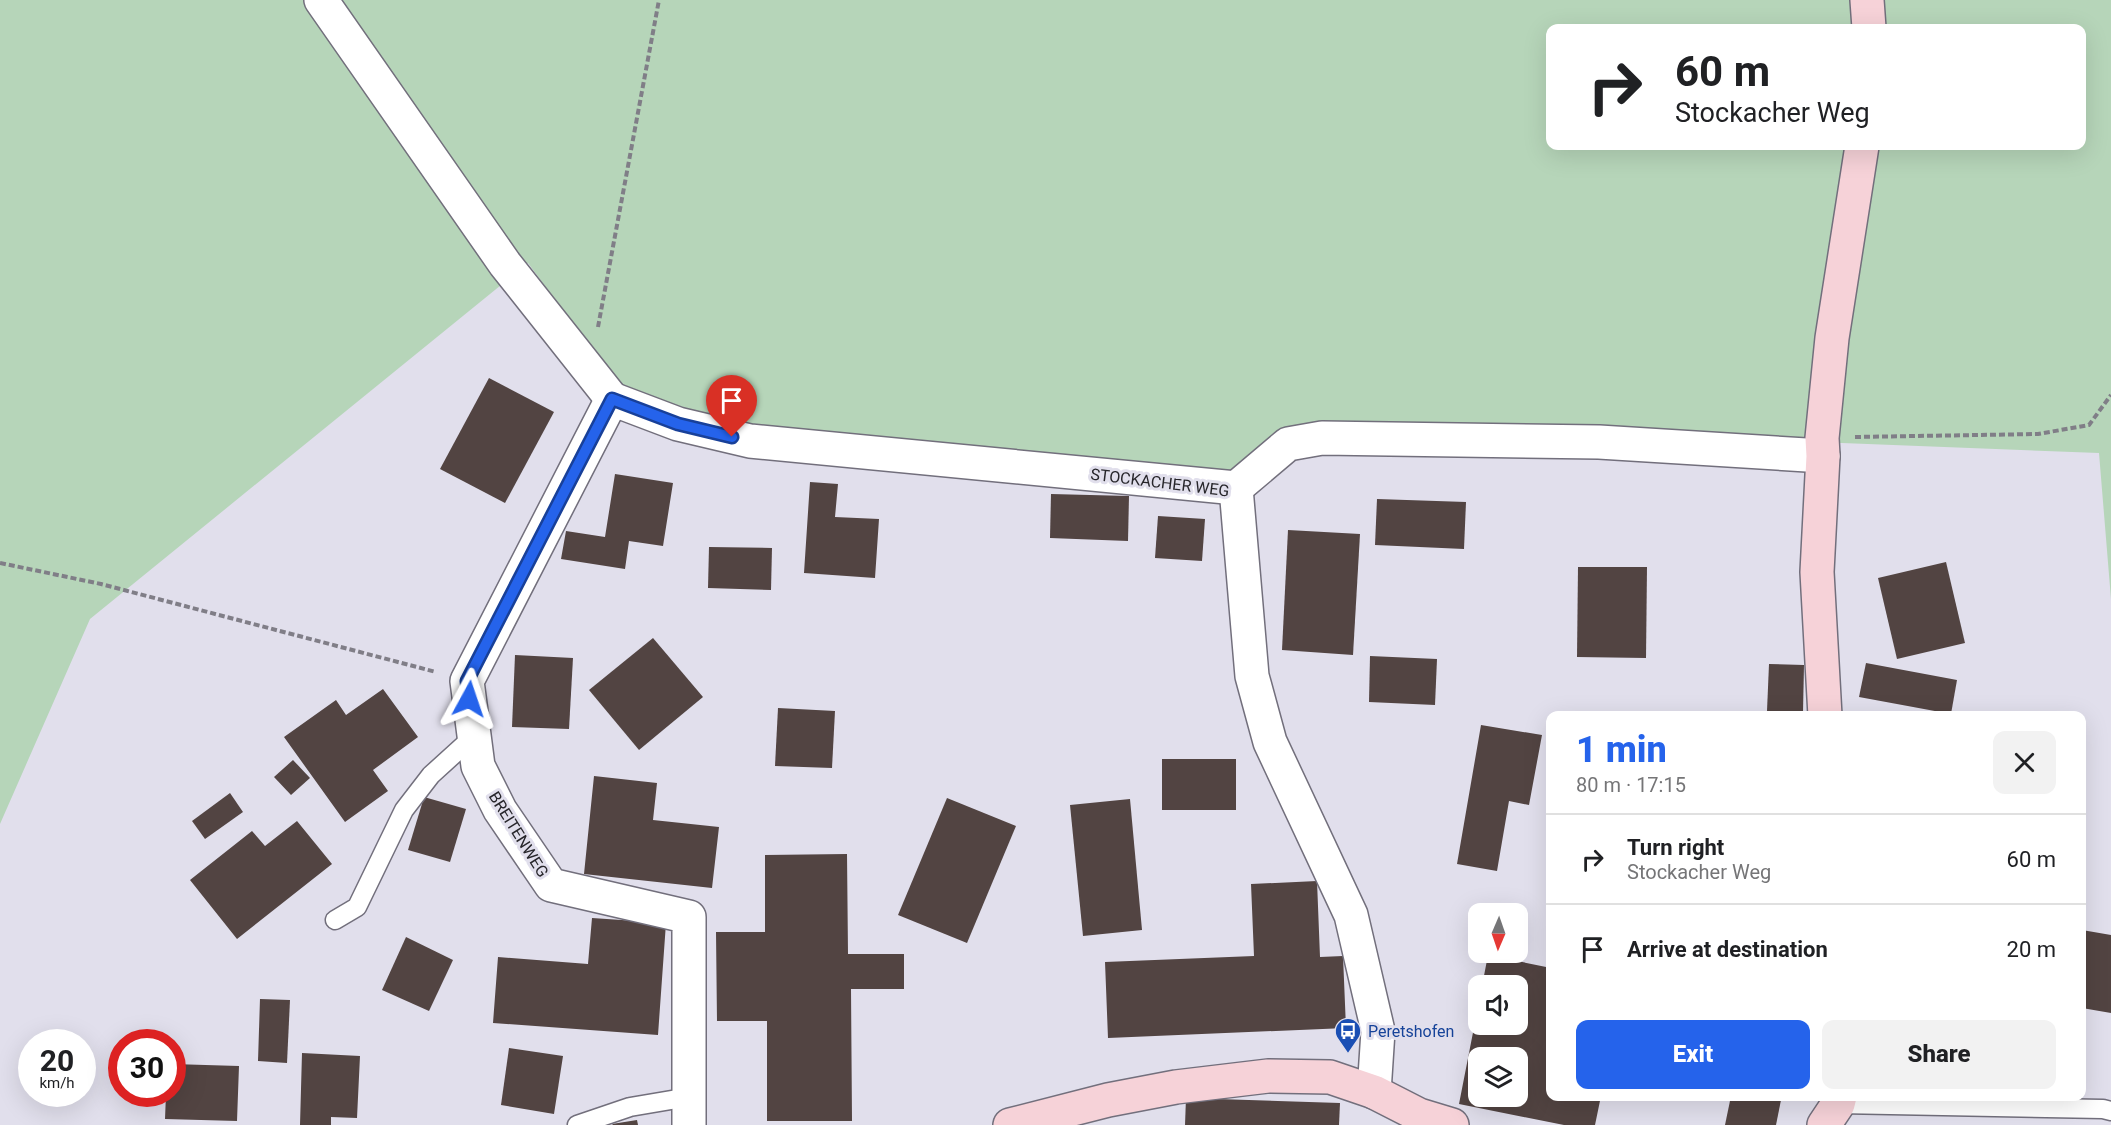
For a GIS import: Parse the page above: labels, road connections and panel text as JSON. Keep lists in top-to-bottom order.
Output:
{
  "streets": {
    "street": ["STOCKACHER WEG", "BREITENWEG"]
  },
  "places": {
    "bus stop": ["Peretshofen"]
  },
  "north": "bottom",
  "page": {
    "turn": ["60 m", "Stockacher Weg"],
    "heading": ["1 min", "80 m · 17:15"],
    "list": [
      {
        "name": "Turn right",
        "note": "Stockacher Weg",
        "value": "60 m"
      },
      {
        "name": "Arrive at destination",
        "value": "20 m"
      }
    ],
    "buttons": ["Exit", "Share"],
    "speed": "20 km/h",
    "limit": "30"
  }
}
